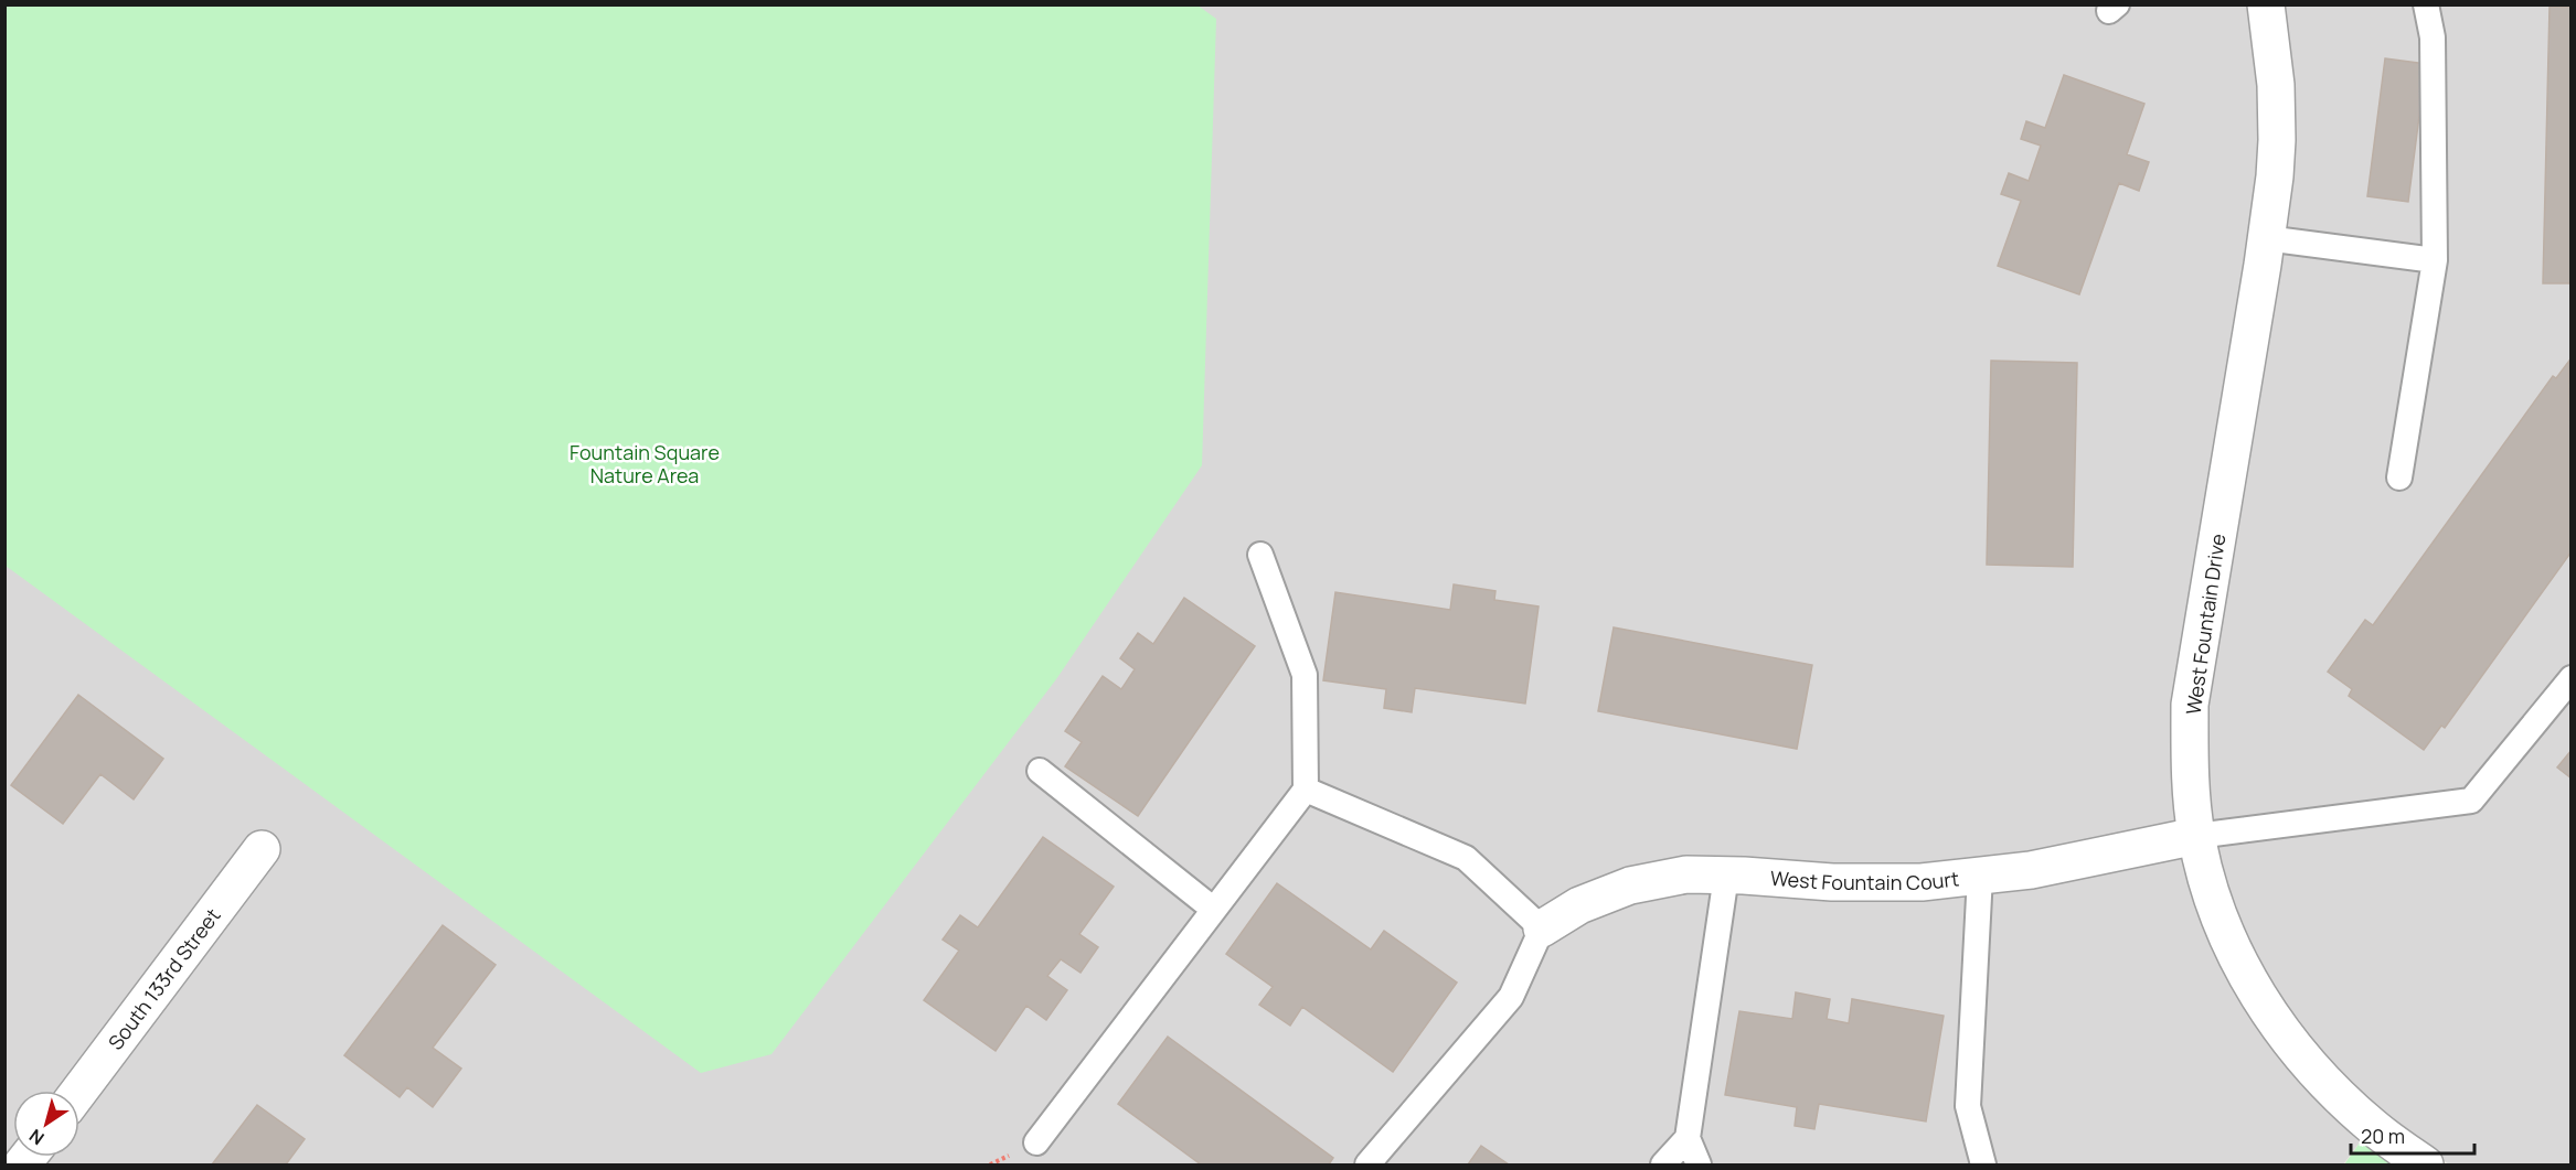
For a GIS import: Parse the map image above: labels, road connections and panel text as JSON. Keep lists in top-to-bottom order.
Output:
{
  "streets": {
    "street": ["West Fountain Drive", "West Fountain Court", "South 133rd Street"]
  },
  "crossings": [
    ["West Fountain Drive", "West Fountain Court"]
  ],
  "parks": ["Fountain Square Nature Area"],
  "scale_bar": "20 m",
  "north": "bottom left"
}
